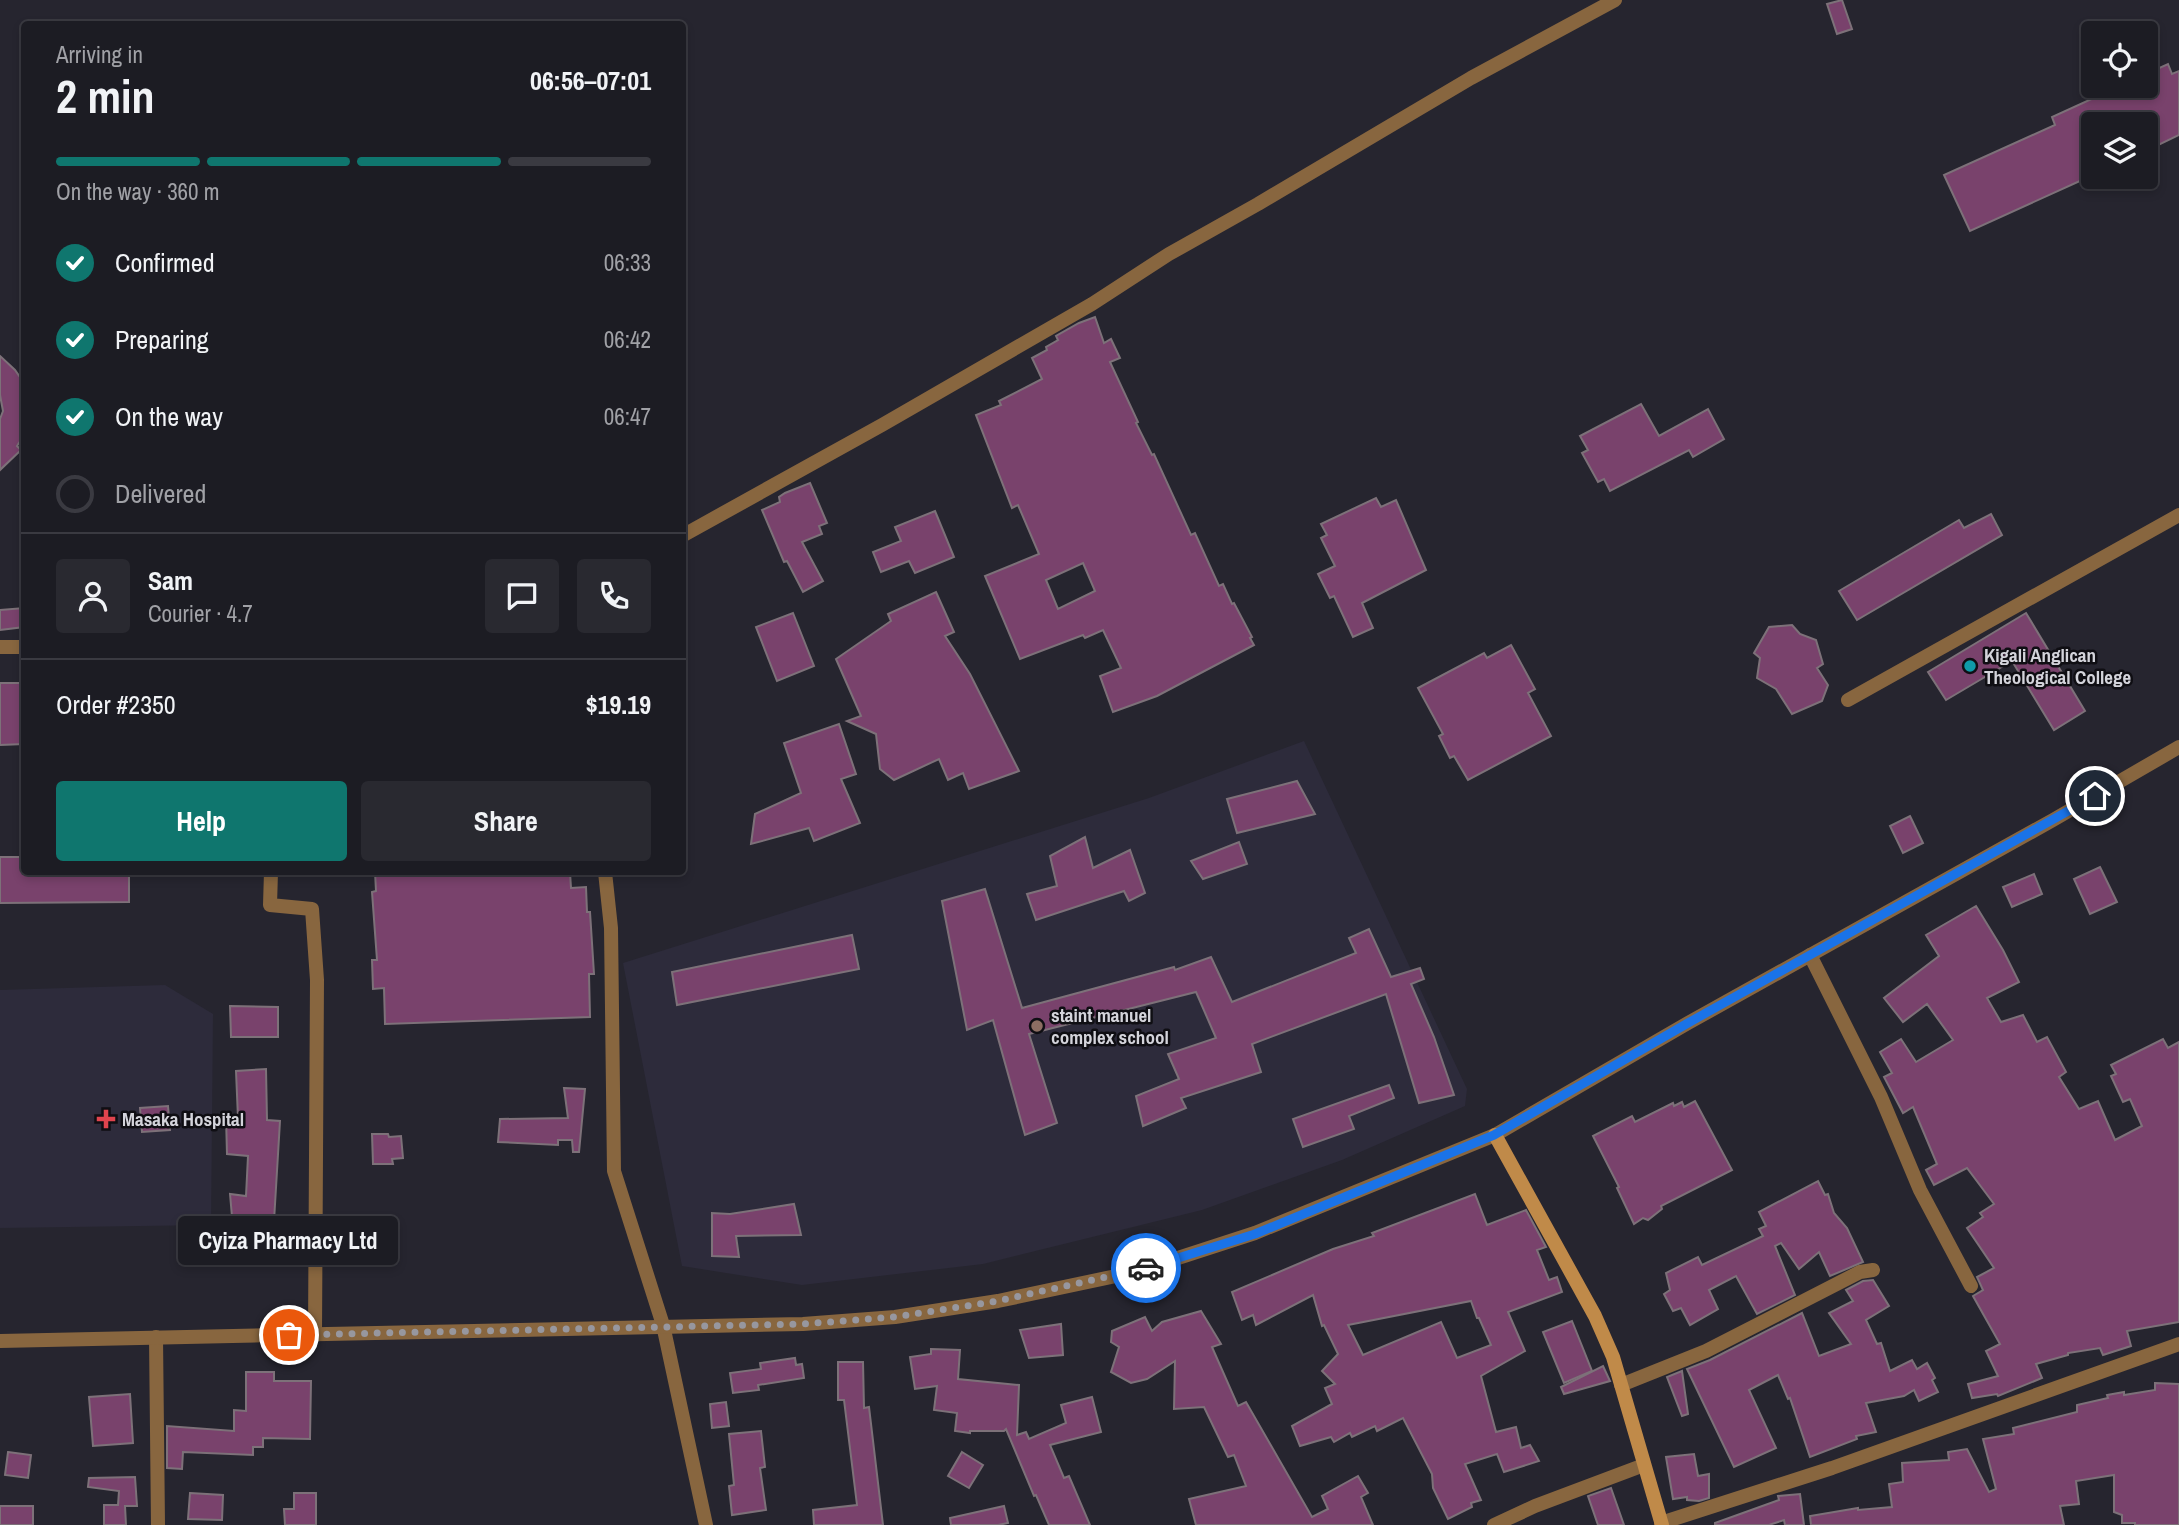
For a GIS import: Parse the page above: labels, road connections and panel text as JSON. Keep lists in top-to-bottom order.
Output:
{
  "places": {
    "other": ["Kigali Anglican Theological College", "staint manuel complex school", "Cyiza Pharmacy Ltd"],
    "health": ["Masaka Hospital"]
  },
  "page": {
    "heading": ["2 min", "Arriving in", "06:56–07:01"],
    "panel": [
      "Sam",
      "Courier · 4.7",
      "Order #2350",
      "$19.19"
    ],
    "bar": "On the way · 360 m",
    "list": [
      ["Confirmed", "06:33"],
      ["Preparing", "06:42"],
      ["On the way", "06:47"],
      "Delivered"
    ],
    "buttons": ["Help", "Share"],
    "bubble": "Cyiza Pharmacy Ltd"
  }
}
